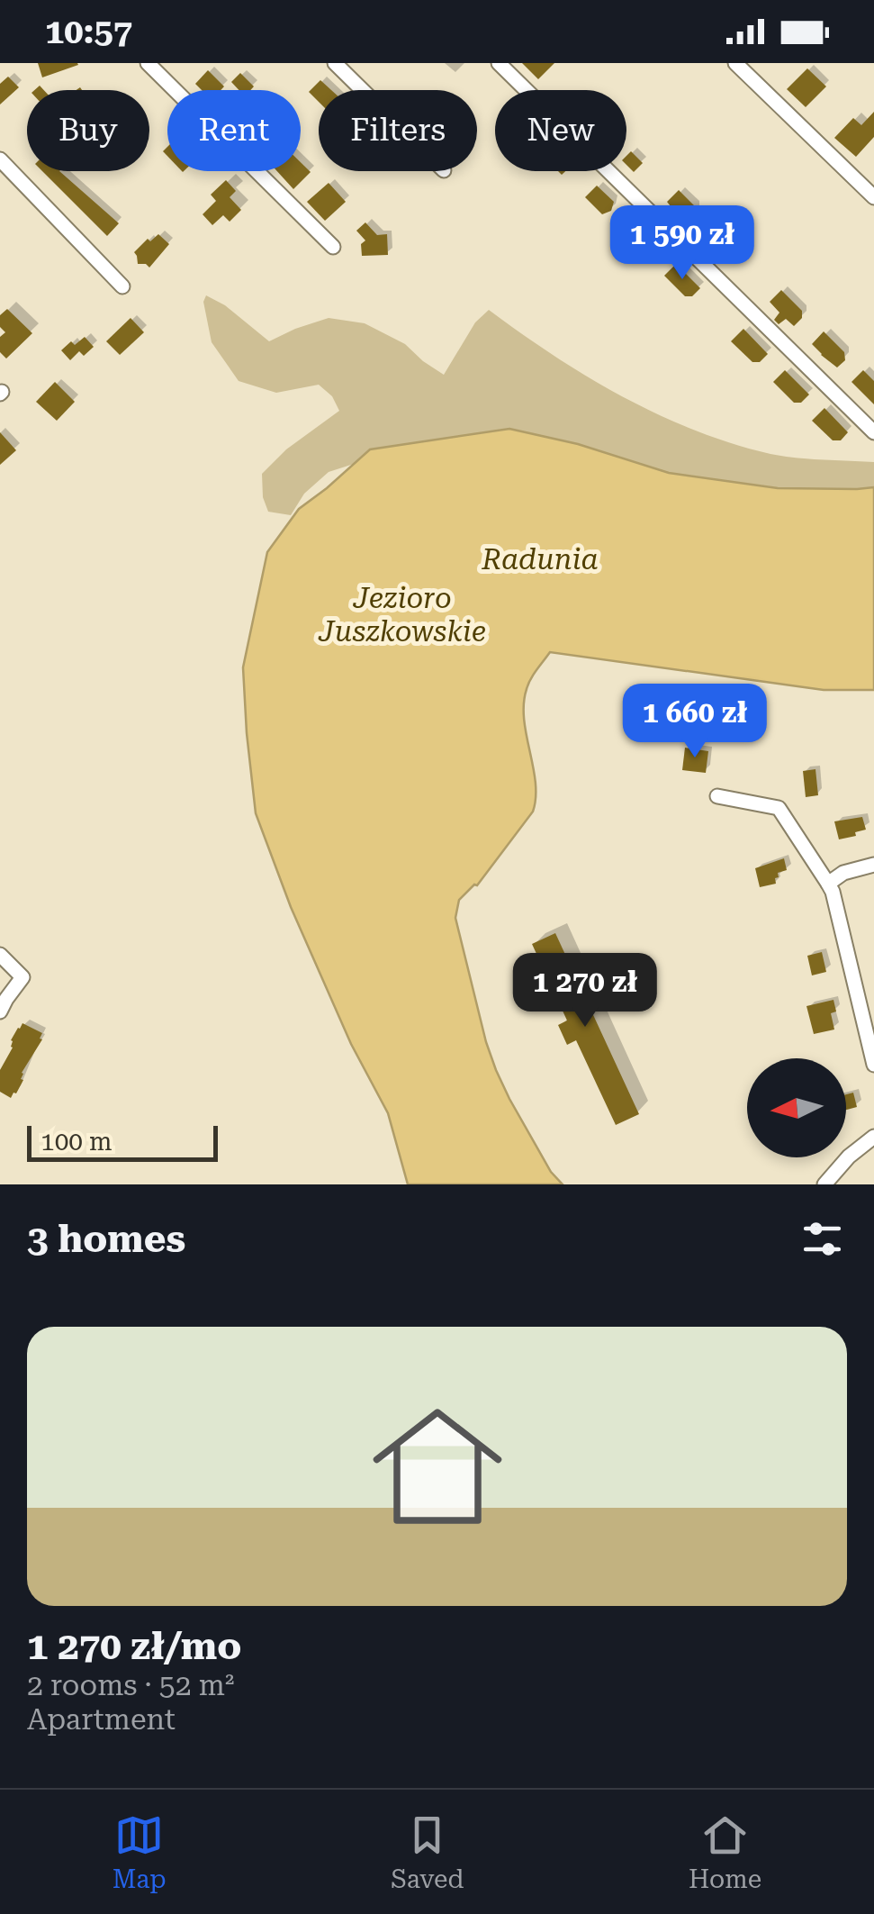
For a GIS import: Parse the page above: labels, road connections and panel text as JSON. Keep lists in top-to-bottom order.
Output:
{
  "water": ["Radunia", "Jezioro Juszkowskie"],
  "scale_bar": "100 m",
  "north": "left",
  "page": {
    "status": "10:57",
    "chip": [
      "Buy",
      "Rent",
      "Filters",
      "New"
    ],
    "price": ["1 590 zł", "1 660 zł", "1 270 zł"],
    "scale": "100 m",
    "heading": "3 homes",
    "list": [
      {
        "name": "1 270 zł/mo",
        "note": "2 rooms · 52 m² · Apartment"
      }
    ],
    "tabs": ["Map", "Saved", "Home"]
  }
}
